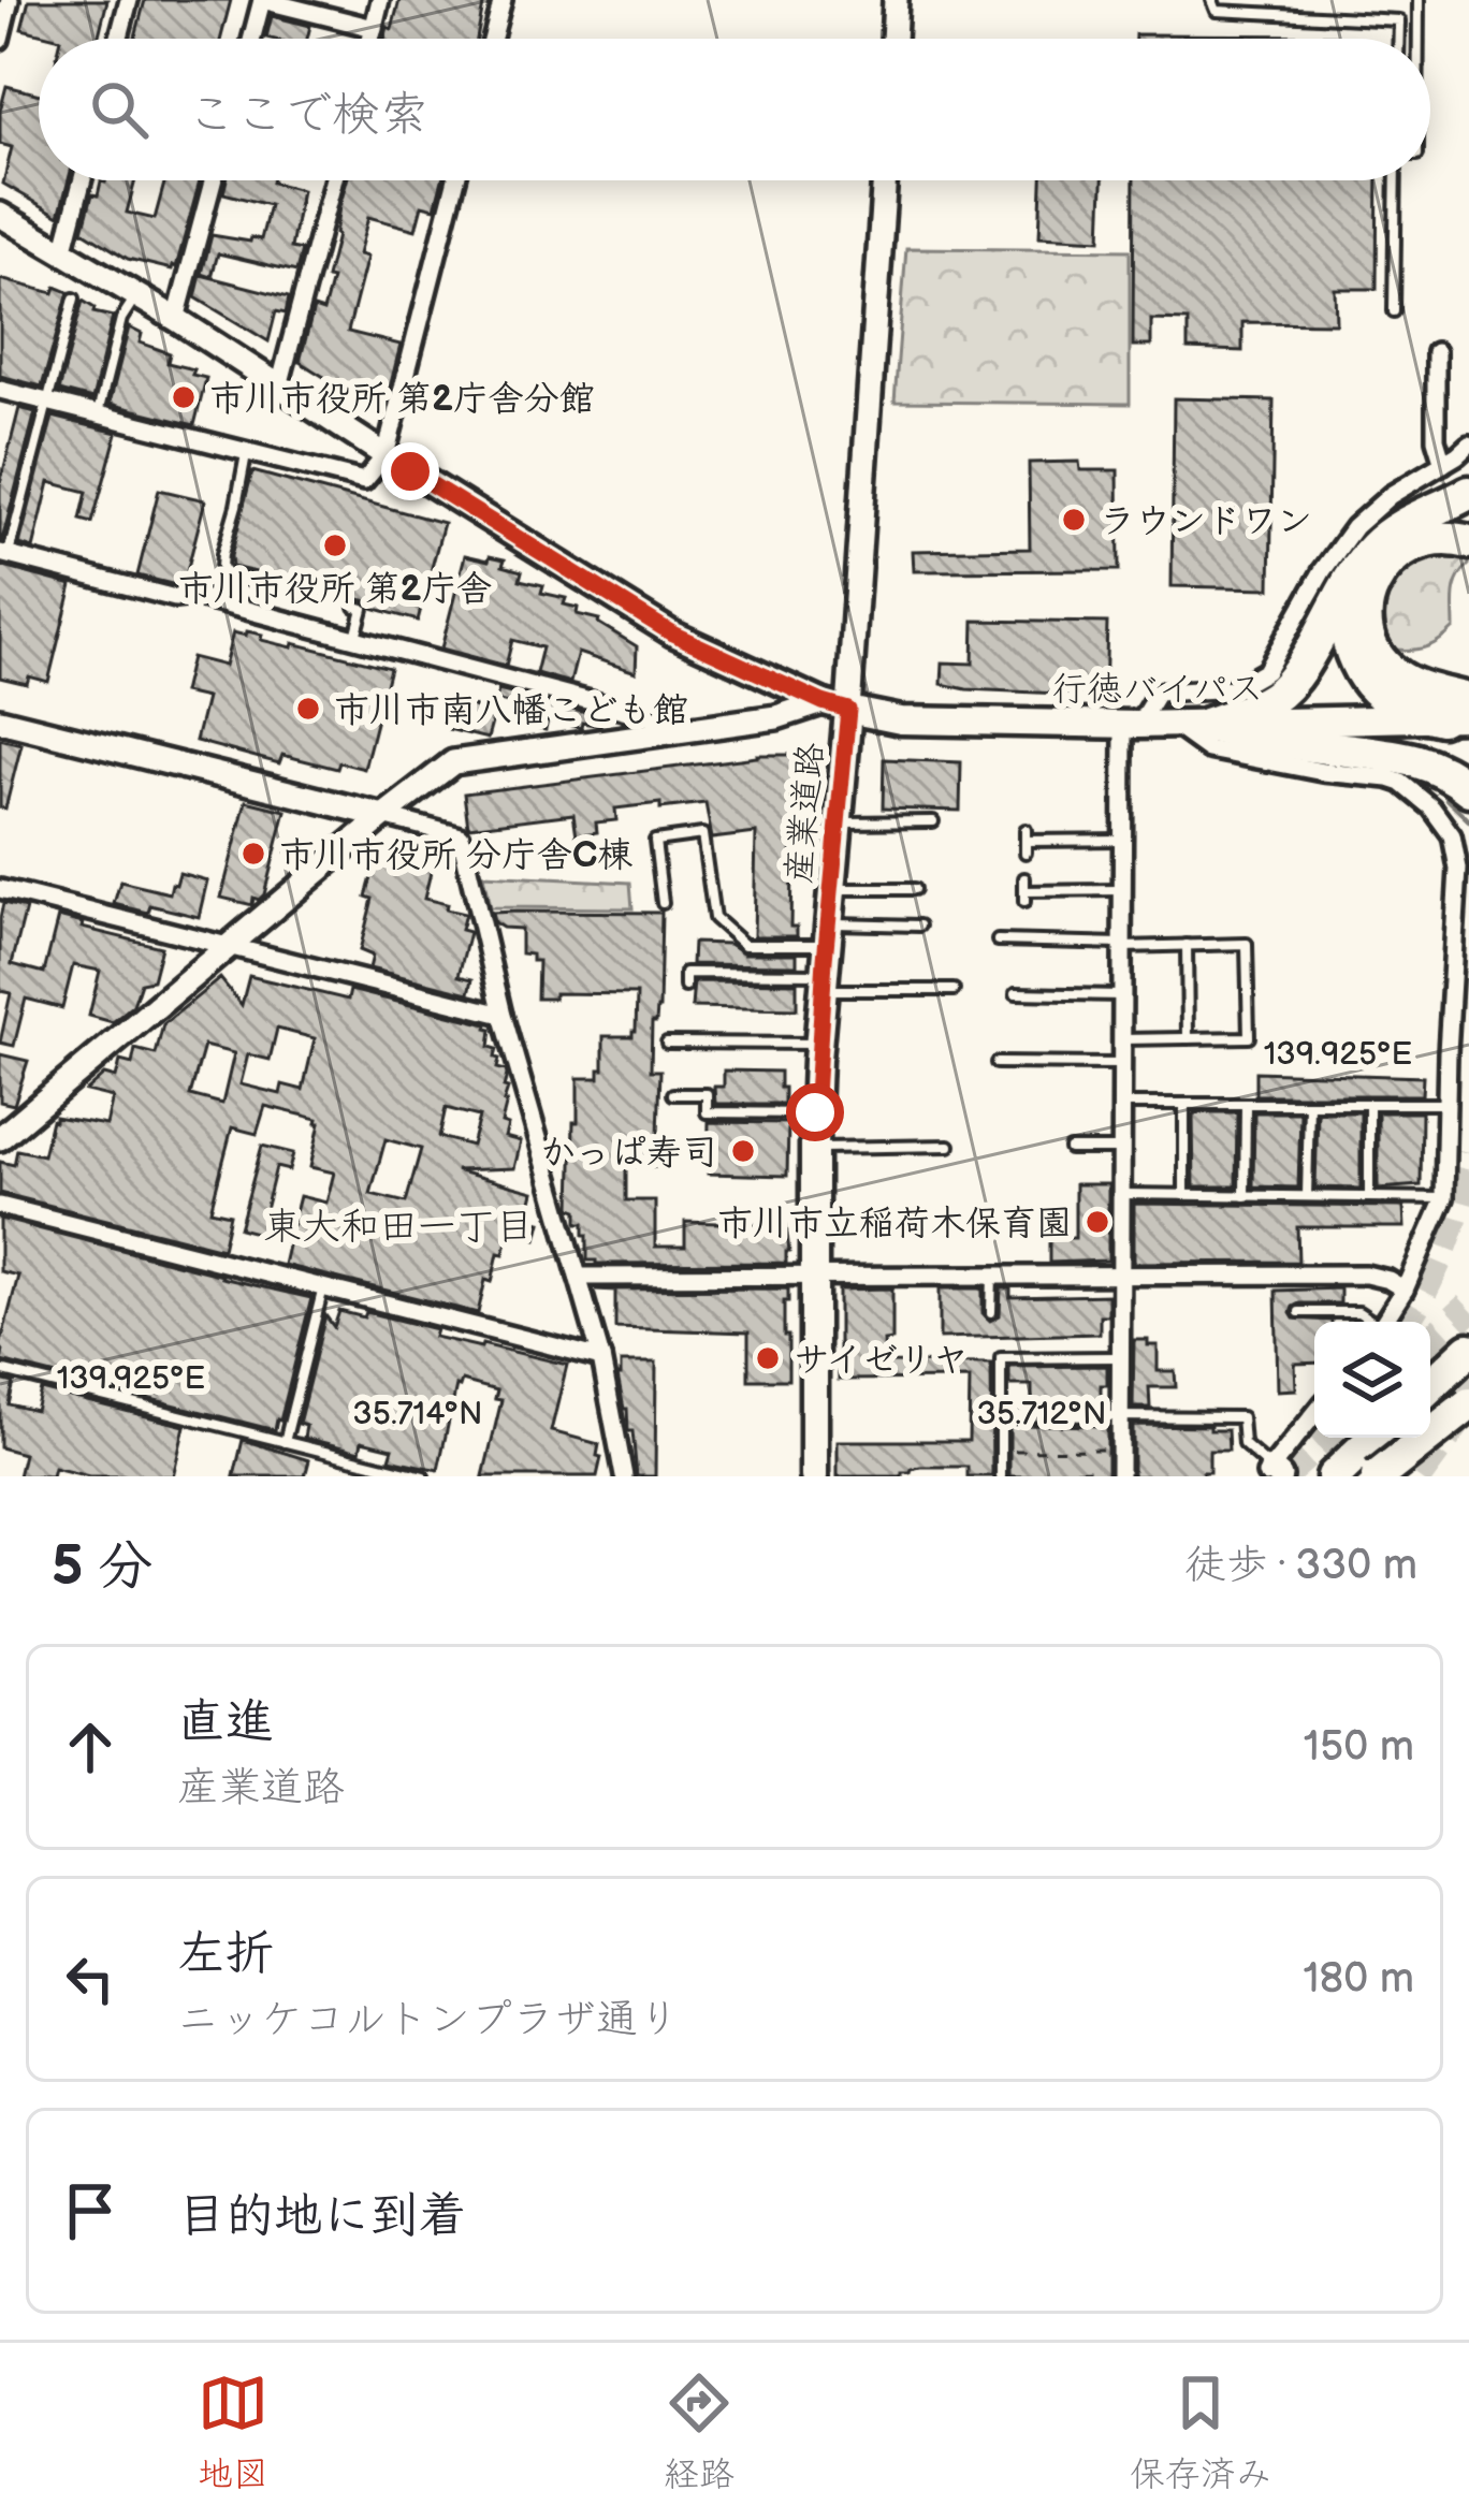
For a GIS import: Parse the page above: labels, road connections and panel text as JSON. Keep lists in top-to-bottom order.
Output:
{
  "streets": {
    "main road": ["行徳バイパス", "産業道路"]
  },
  "crossings": [
    ["行徳バイパス", "産業道路"]
  ],
  "districts": ["東大和田一丁目"],
  "places": [
    "市川市役所 第2庁舎分館",
    "ラウンドワン",
    "市川市役所 第2庁舎",
    "市川市南八幡こども館",
    "市川市役所 分庁舎C棟",
    "かっぱ寿司",
    "市川市立稲荷木保育園",
    "サイゼリヤ"
  ],
  "page": {
    "search": "ここで検索",
    "heading": ["5 分", "徒歩 · 330 m"],
    "list": [
      ["直進", "産業道路", "150 m"],
      ["左折", "ニッケコルトンプラザ通り", "180 m"],
      "目的地に到着"
    ],
    "nav": ["地図", "経路", "保存済み"]
  },
  "coordinates": ["139.925°E", "35.714°N", "35.712°N"]
}
